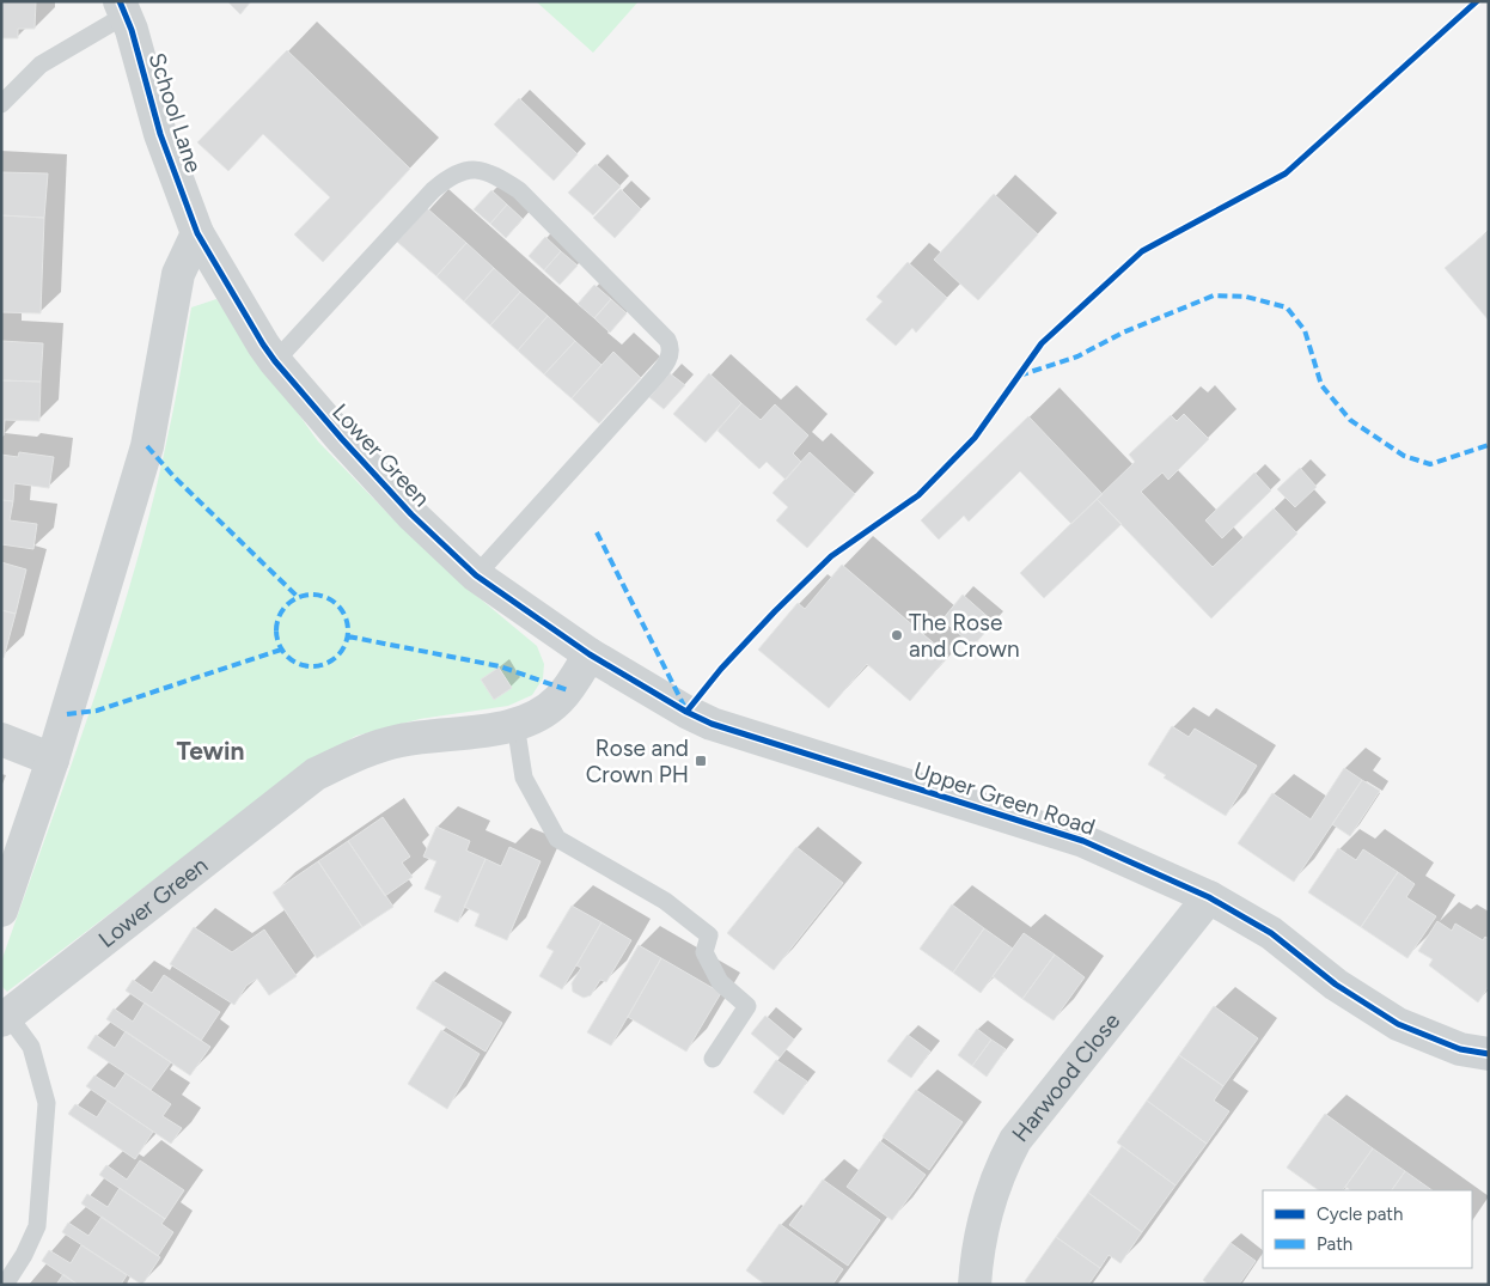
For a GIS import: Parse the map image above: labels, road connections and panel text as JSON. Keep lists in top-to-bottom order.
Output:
{
  "streets": {
    "street": [
      "School Lane",
      "Lower Green",
      "Upper Green Road",
      "Harwood Close"
    ]
  },
  "crossings": [
    ["School Lane", "Lower Green"],
    ["Lower Green", "Upper Green Road"],
    ["Upper Green Road", "Harwood Close"]
  ],
  "districts": ["Tewin"],
  "places": {
    "other": ["The Rose and Crown"],
    "transit": ["Rose and Crown PH"]
  },
  "legend": ["Cycle path", "Path"]
}
